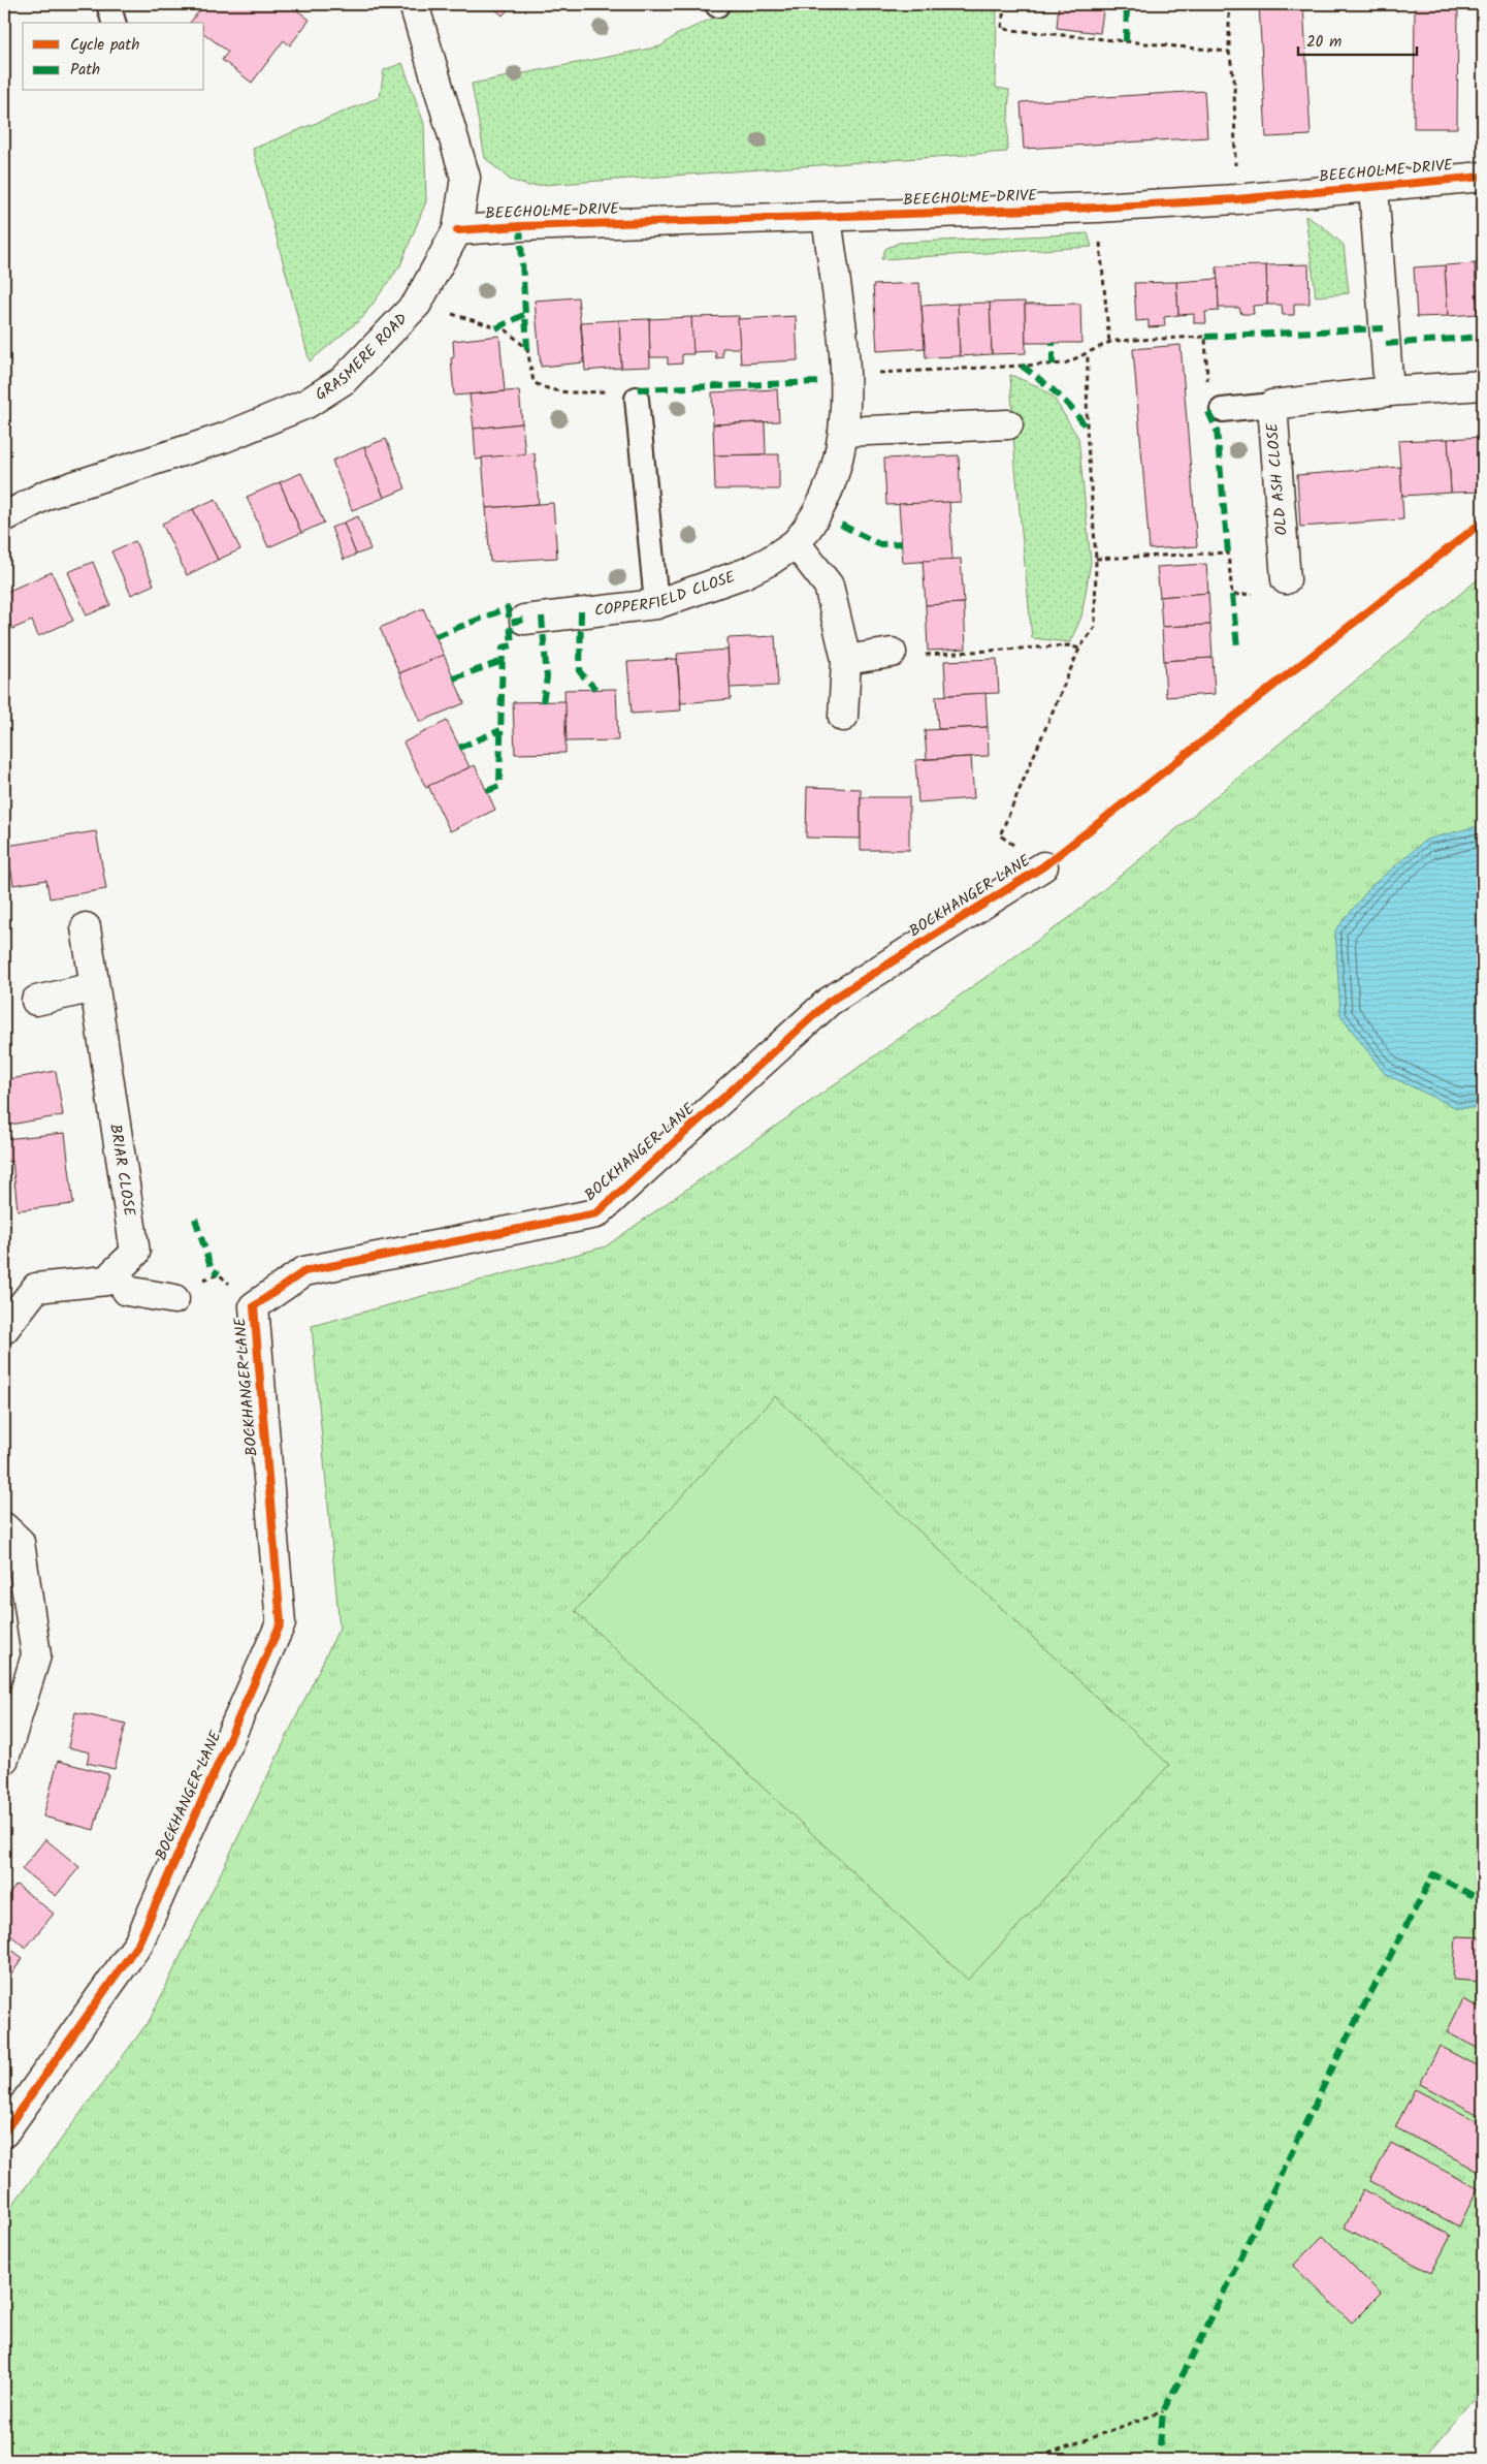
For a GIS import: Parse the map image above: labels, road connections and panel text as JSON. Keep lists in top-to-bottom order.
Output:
{
  "streets": {
    "street": [
      "BEECHOLME DRIVE",
      "GRASMERE ROAD",
      "OLD ASH CLOSE",
      "COPPERFIELD CLOSE",
      "BOCKHANGER LANE",
      "BRIAR CLOSE"
    ]
  },
  "crossings": [
    ["BEECHOLME DRIVE", "GRASMERE ROAD"],
    ["BEECHOLME DRIVE", "COPPERFIELD CLOSE"]
  ],
  "legend": ["Cycle path", "Path"],
  "scale_bar": "20 m"
}
